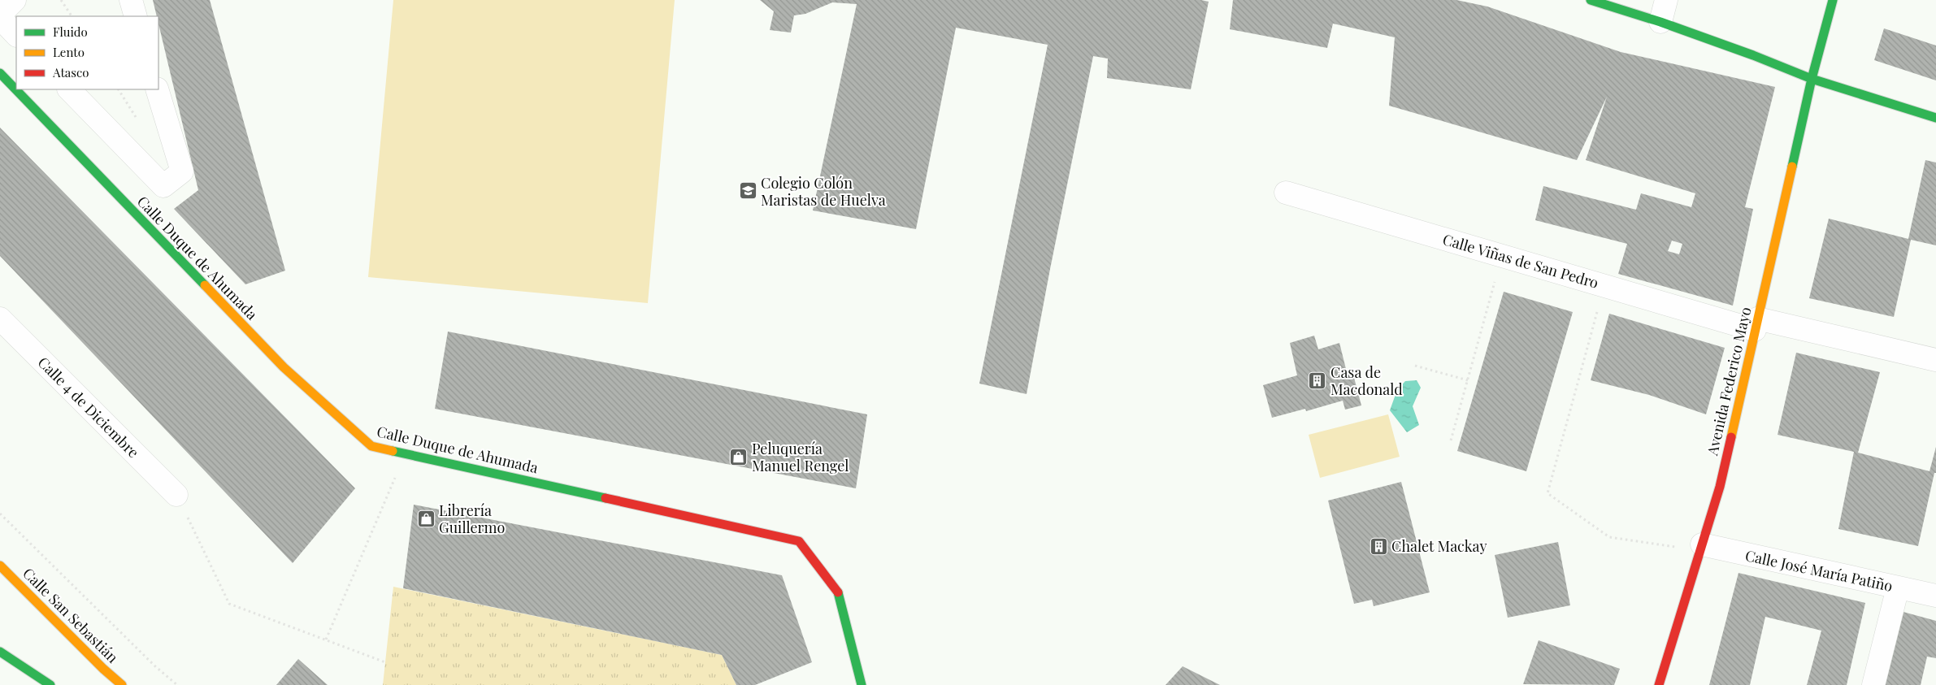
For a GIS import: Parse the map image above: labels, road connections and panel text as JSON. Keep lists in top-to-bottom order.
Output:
{
  "streets": {
    "street": [
      "Calle Duque de Ahumada",
      "Calle Viñas de San Pedro",
      "Avenida Federico Mayo",
      "Calle 4 de Diciembre",
      "Calle José María Patiño",
      "Calle San Sebastián"
    ]
  },
  "crossings": [
    ["Calle Viñas de San Pedro", "Avenida Federico Mayo"],
    ["Avenida Federico Mayo", "Calle José María Patiño"]
  ],
  "places": {
    "school or university": ["Colegio Colón Maristas de Huelva"],
    "building": ["Casa de Macdonald", "Chalet Mackay"],
    "shop": ["Peluquería Manuel Rengel", "Librería Guillermo"]
  },
  "legend": ["Fluido", "Lento", "Atasco"]
}
